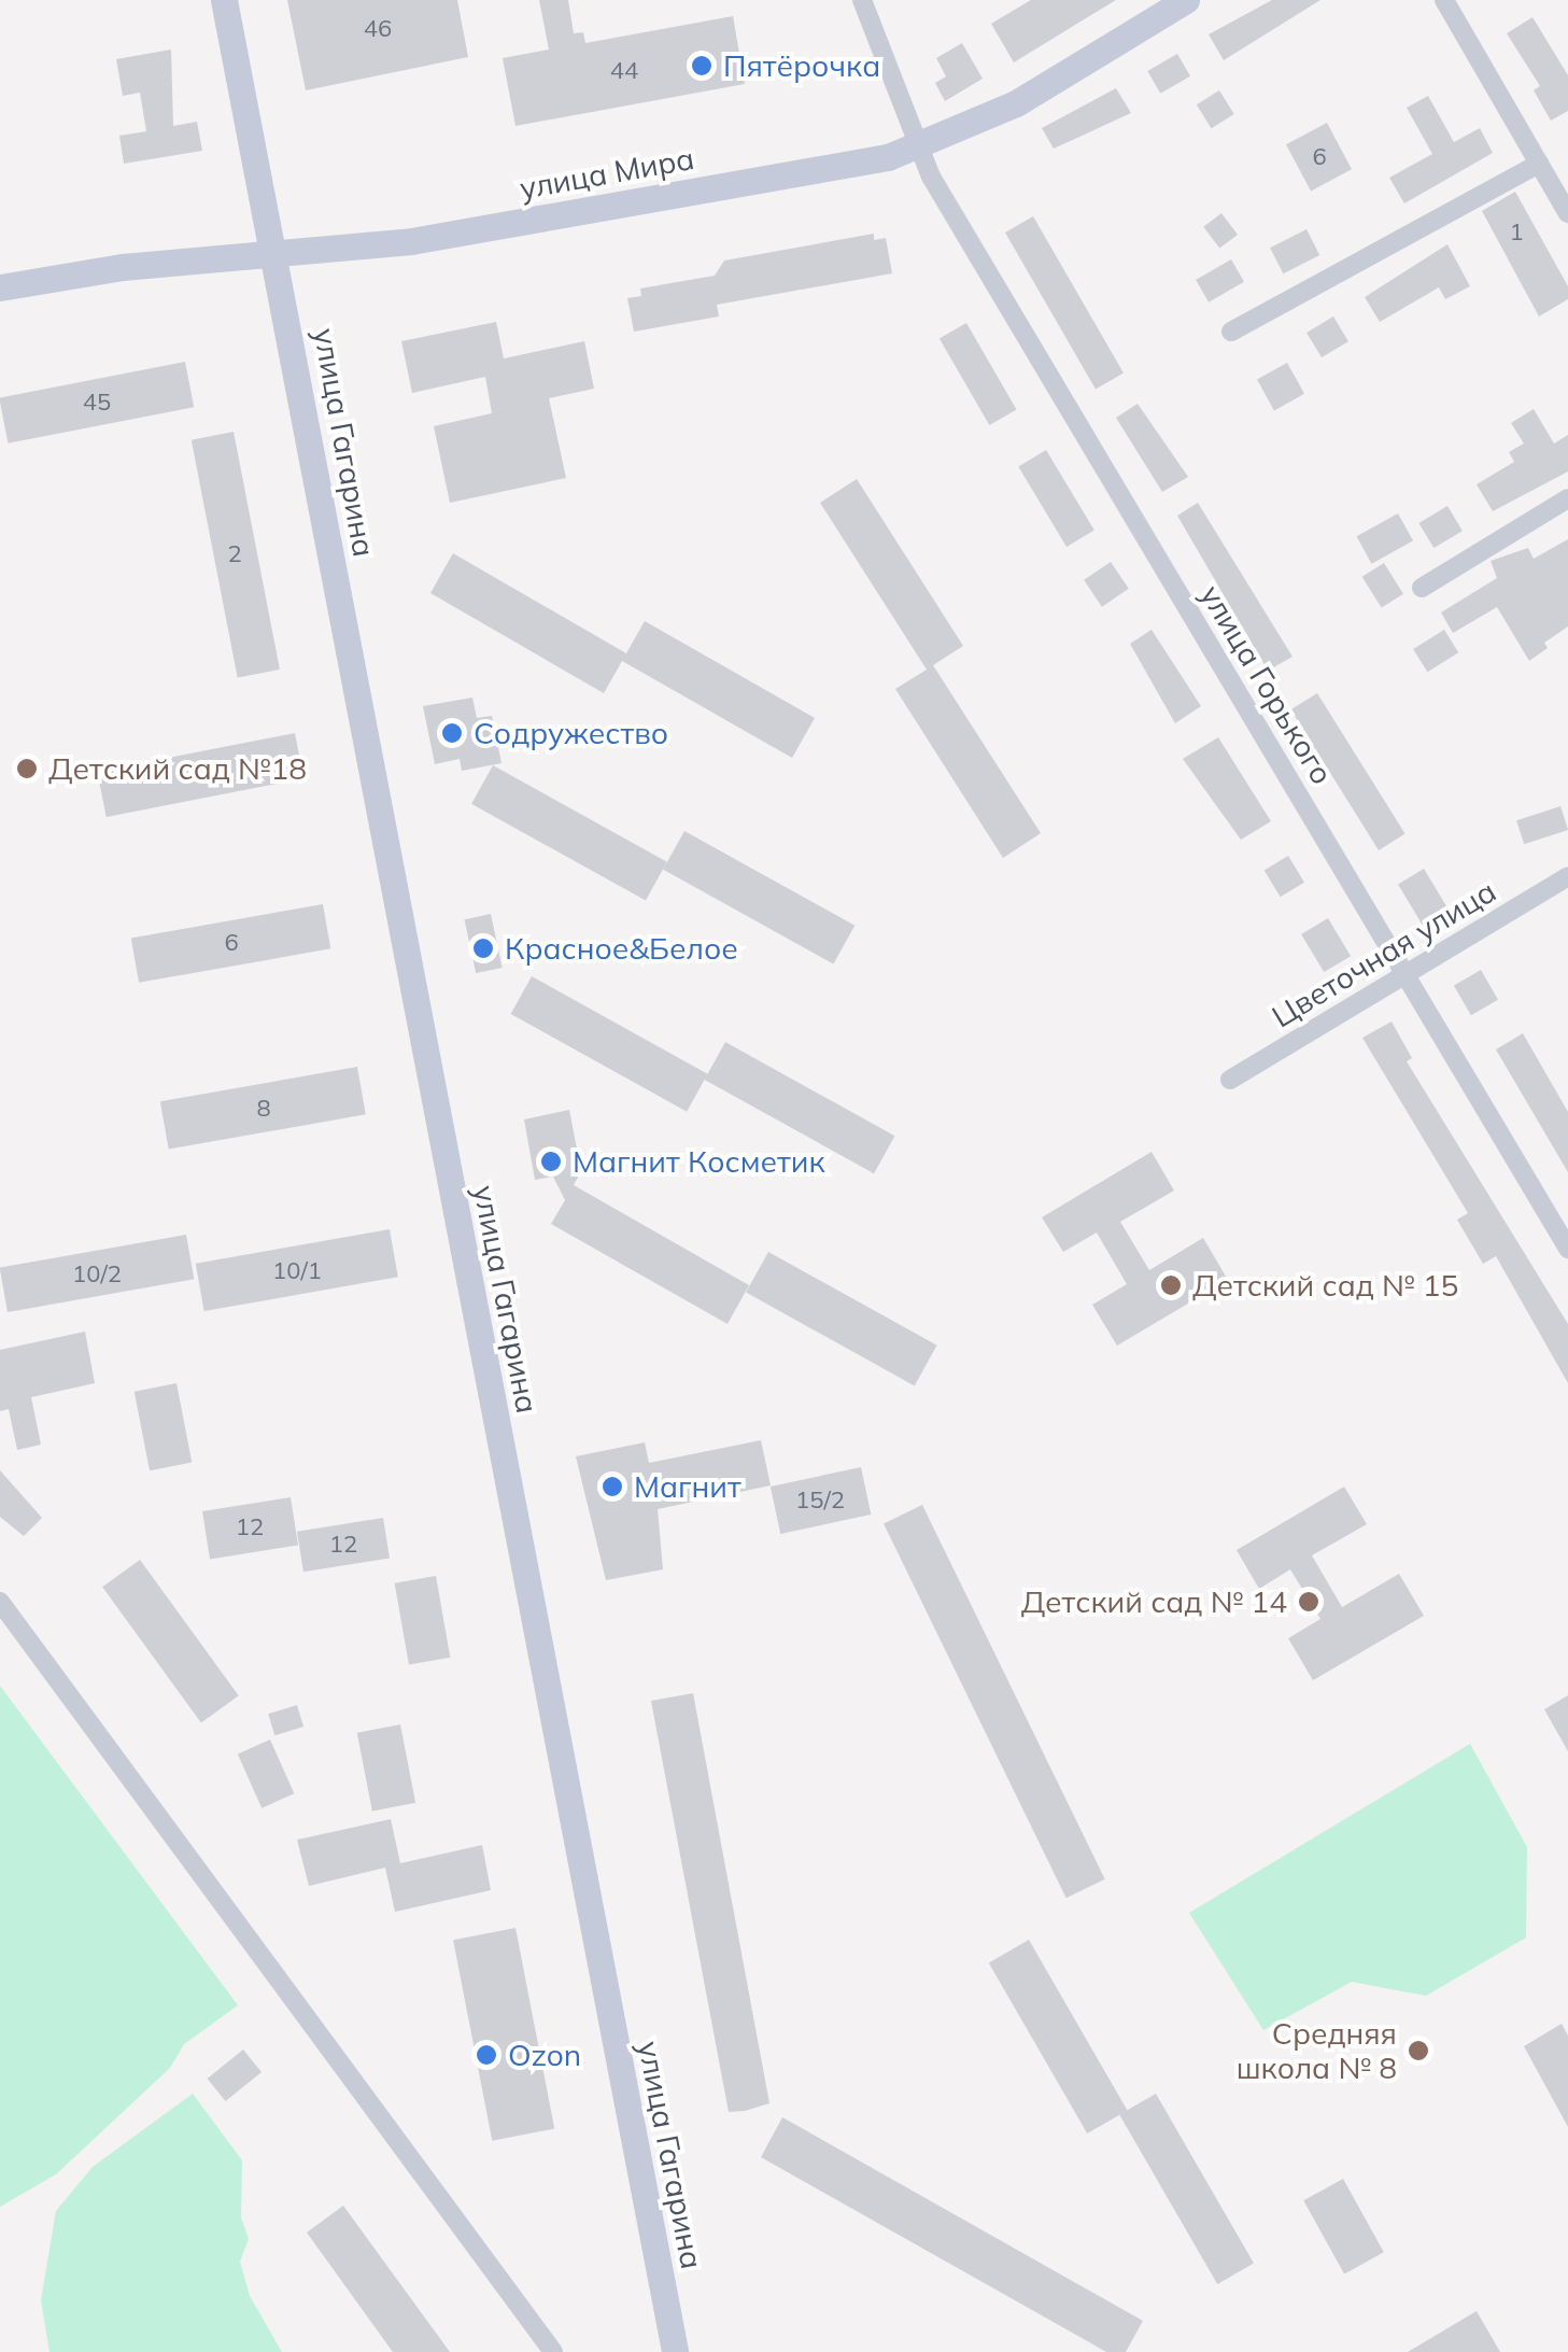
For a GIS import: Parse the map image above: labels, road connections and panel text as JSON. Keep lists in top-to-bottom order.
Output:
{
  "streets": {
    "main road": ["улица Мира", "улица Гагарина"],
    "street": ["улица Горького", "Цветочная улица"]
  },
  "crossings": [
    ["улица Мира", "улица Гагарина"],
    ["улица Мира", "улица Горького"],
    ["улица Горького", "Цветочная улица"]
  ],
  "places": [
    "Пятёрочка",
    "Содружество",
    "Детский сад №18",
    "Красное&Белое",
    "Магнит Косметик",
    "Детский сад № 15",
    "Магнит",
    "Детский сад № 14",
    "Cредняя школа № 8",
    "Ozon"
  ],
  "house_numbers": [
    "46",
    "44",
    "6",
    "1",
    "45",
    "2",
    "6",
    "8",
    "10/1",
    "10/2",
    "15/2",
    "12",
    "12"
  ]
}
